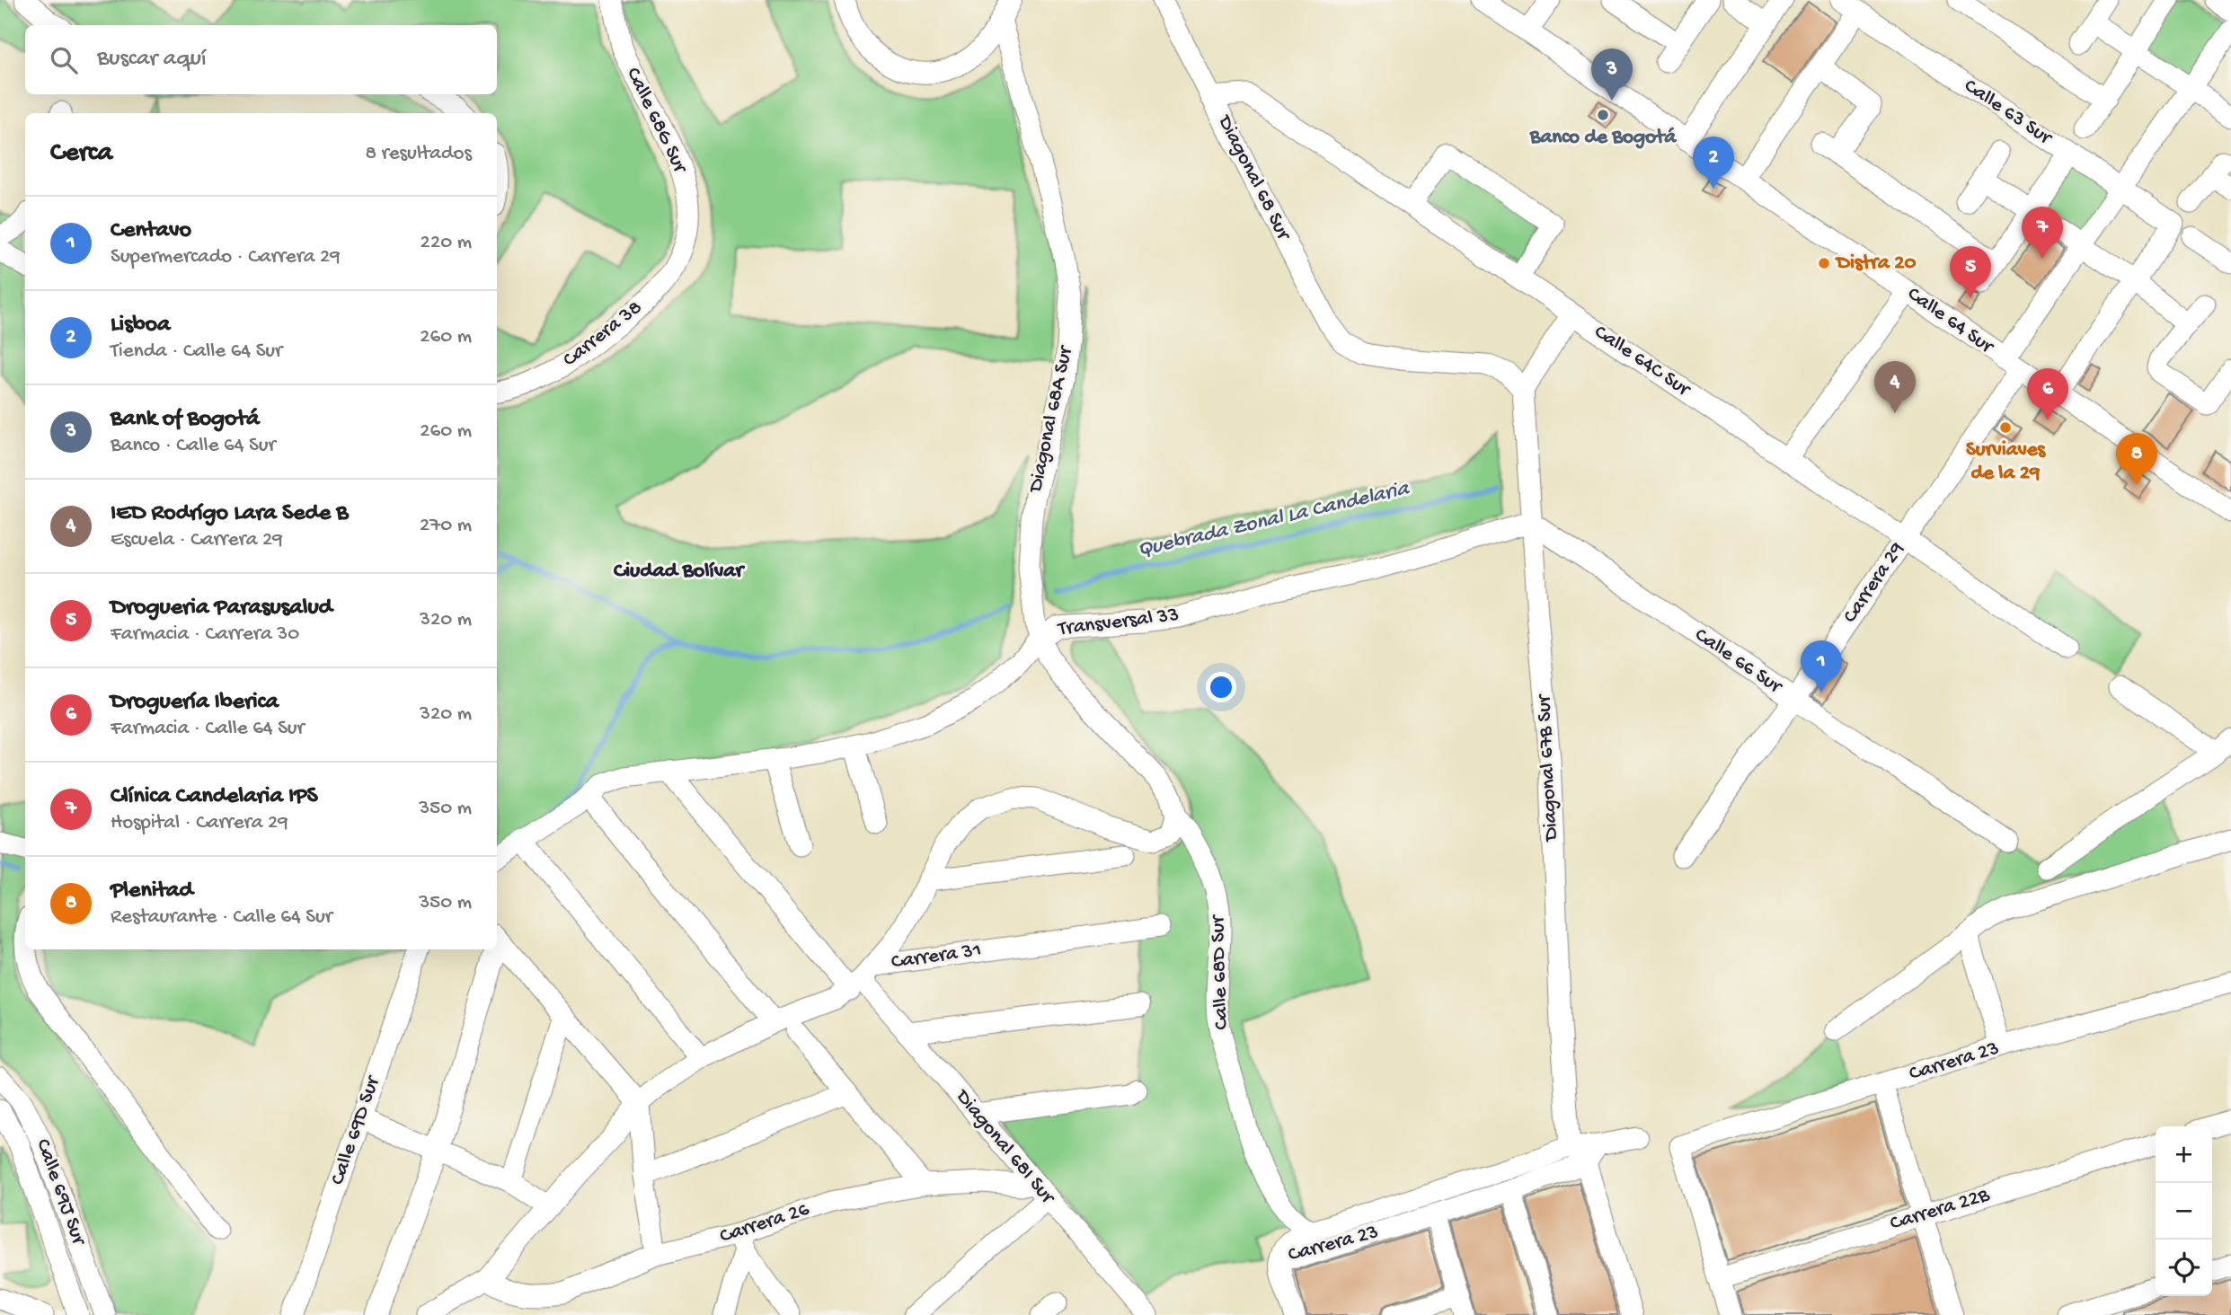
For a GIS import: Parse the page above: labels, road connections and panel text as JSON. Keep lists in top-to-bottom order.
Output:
{
  "streets": {
    "street": [
      "Calle 63 Sur",
      "Calle 68G Sur",
      "Diagonal 68 Sur",
      "Calle 64 Sur",
      "Carrera 38",
      "Calle 64C Sur",
      "Diagonal 68A Sur",
      "Carrera 29",
      "Transversal 33",
      "Calle 66 Sur",
      "Diagonal 67B Sur",
      "Carrera 31",
      "Calle 68D Sur",
      "Carrera 23",
      "Calle 69D Sur",
      "Diagonal 68I Sur",
      "Calle 69J Sur",
      "Carrera 22B",
      "Carrera 26"
    ]
  },
  "crossings": [
    ["Calle 63 Sur", "Carrera 29"],
    ["Calle 68G Sur", "Carrera 38"],
    ["Diagonal 68 Sur", "Calle 64C Sur"],
    ["Diagonal 68 Sur", "Diagonal 67B Sur"],
    ["Calle 64 Sur", "Carrera 29"],
    ["Calle 64C Sur", "Carrera 29"],
    ["Diagonal 68A Sur", "Transversal 33"],
    ["Diagonal 68A Sur", "Calle 68D Sur"],
    ["Carrera 29", "Calle 66 Sur"],
    ["Transversal 33", "Calle 66 Sur"],
    ["Transversal 33", "Diagonal 67B Sur"],
    ["Transversal 33", "Calle 68D Sur"],
    ["Transversal 33", "Diagonal 68I Sur"],
    ["Calle 66 Sur", "Diagonal 67B Sur"],
    ["Diagonal 67B Sur", "Carrera 23"],
    ["Carrera 31", "Diagonal 68I Sur"],
    ["Carrera 31", "Carrera 26"],
    ["Calle 68D Sur", "Carrera 23"],
    ["Carrera 23", "Carrera 22B"],
    ["Diagonal 68I Sur", "Carrera 26"]
  ],
  "districts": ["Ciudad Bolívar"],
  "water": ["Quebrada Zonal La Candelaria"],
  "places": ["Banco de Bogotá", "Distra 20", "Surviaves de la 29"],
  "page": {
    "search": "Buscar aquí",
    "pins": [
      "3",
      "2",
      "7",
      "5",
      "4",
      "6",
      "8",
      "1"
    ],
    "heading": ["Cerca", "8 resultados"],
    "list": [
      {
        "mark": "1",
        "name": "Centavo",
        "note": "Supermercado · Carrera 29",
        "value": "220 m"
      },
      {
        "mark": "2",
        "name": "Lisboa",
        "note": "Tienda · Calle 64 Sur",
        "value": "260 m"
      },
      {
        "mark": "3",
        "name": "Bank of Bogotá",
        "note": "Banco · Calle 64 Sur",
        "value": "260 m"
      },
      {
        "mark": "4",
        "name": "IED Rodrígo Lara Sede B",
        "note": "Escuela · Carrera 29",
        "value": "270 m"
      },
      {
        "mark": "5",
        "name": "Drogueria Parasusalud",
        "note": "Farmacia · Carrera 30",
        "value": "320 m"
      },
      {
        "mark": "6",
        "name": "Droguería Iberica",
        "note": "Farmacia · Calle 64 Sur",
        "value": "320 m"
      },
      {
        "mark": "7",
        "name": "Clínica Candelaria IPS",
        "note": "Hospital · Carrera 29",
        "value": "350 m"
      },
      {
        "mark": "8",
        "name": "Plenitad",
        "note": "Restaurante · Calle 64 Sur",
        "value": "350 m"
      }
    ],
    "map_buttons": ["+", "−"]
  }
}
